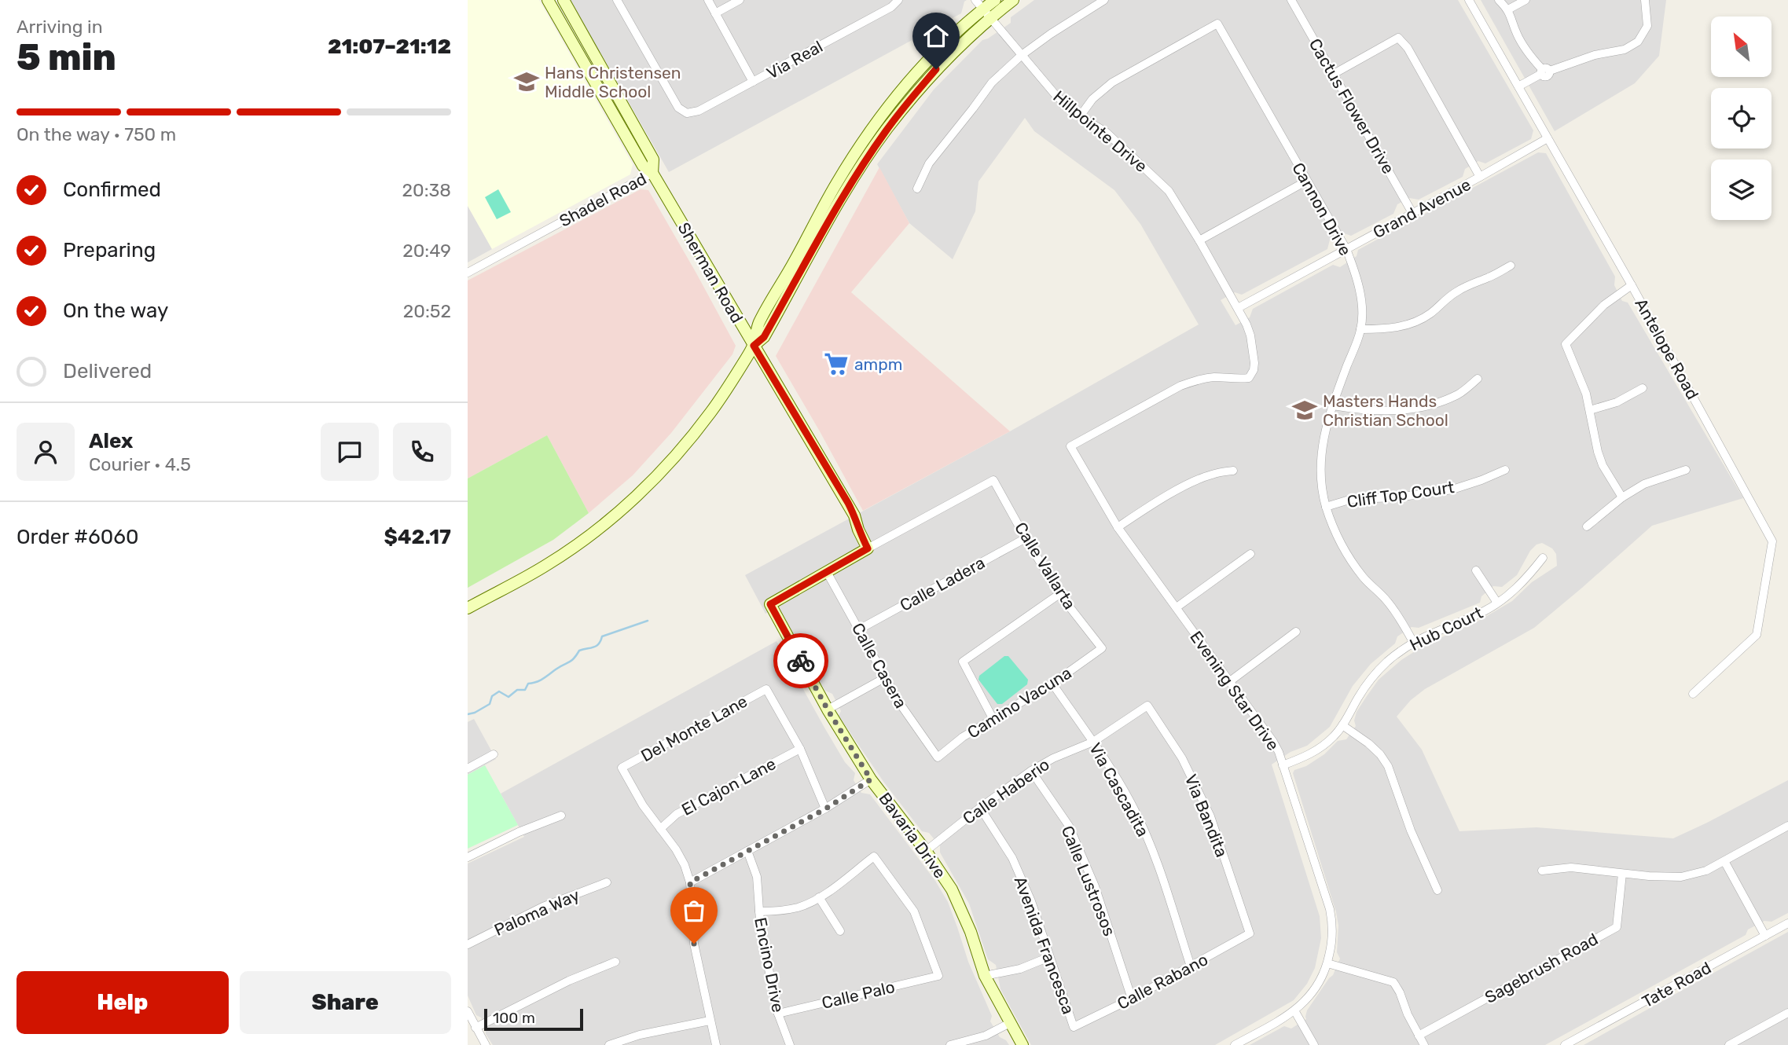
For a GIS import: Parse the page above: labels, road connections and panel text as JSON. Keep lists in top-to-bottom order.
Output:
{
  "streets": {
    "street": [
      "Via Real",
      "Cactus Flower Drive",
      "Hillpointe Drive",
      "Shadel Road",
      "Grand Avenue",
      "Cannon Drive",
      "Sherman Road",
      "Antelope Road",
      "Cliff Top Court",
      "Calle Vallarta",
      "Calle Ladera",
      "Hub Court",
      "Calle Casera",
      "Evening Star Drive",
      "Camino Vacuna",
      "Del Monte Lane",
      "El Cajon Lane",
      "Via Cascadita",
      "Calle Haberio",
      "Via Bandita",
      "Bavaria Drive",
      "Calle Lustrosos",
      "Paloma Way",
      "Avenida Francesca",
      "Encino Drive",
      "Sagebrush Road",
      "Calle Rabano",
      "Tate Road",
      "Calle Palo"
    ]
  },
  "crossings": [
    ["Cactus Flower Drive", "Grand Avenue"],
    ["Hillpointe Drive", "Grand Avenue"],
    ["Hillpointe Drive", "Cannon Drive"],
    ["Hillpointe Drive", "Evening Star Drive"],
    ["Shadel Road", "Sherman Road"],
    ["Grand Avenue", "Cannon Drive"],
    ["Grand Avenue", "Antelope Road"],
    ["Cannon Drive", "Cliff Top Court"],
    ["Cannon Drive", "Hub Court"],
    ["Sherman Road", "Calle Vallarta"],
    ["Calle Vallarta", "Calle Ladera"],
    ["Calle Vallarta", "Camino Vacuna"],
    ["Calle Ladera", "Calle Casera"],
    ["Hub Court", "Evening Star Drive"],
    ["Calle Casera", "Camino Vacuna"],
    ["Calle Casera", "Bavaria Drive"],
    ["Camino Vacuna", "Via Cascadita"],
    ["Del Monte Lane", "El Cajon Lane"],
    ["Via Cascadita", "Calle Haberio"],
    ["Via Cascadita", "Calle Rabano"],
    ["Calle Haberio", "Via Bandita"],
    ["Calle Haberio", "Bavaria Drive"],
    ["Calle Haberio", "Calle Lustrosos"],
    ["Calle Haberio", "Avenida Francesca"],
    ["Via Bandita", "Calle Rabano"],
    ["Calle Lustrosos", "Calle Rabano"],
    ["Avenida Francesca", "Calle Rabano"],
    ["Encino Drive", "Calle Palo"]
  ],
  "places": {
    "school or university": ["Hans Christensen Middle School", "Masters Hands Christian School"],
    "supermarket": ["ampm"]
  },
  "scale_bar": "100 m",
  "north": "top left",
  "page": {
    "heading": ["5 min", "Arriving in", "21:07–21:12"],
    "panel": [
      "Alex",
      "Courier · 4.5",
      "Order #6060",
      "$42.17"
    ],
    "bar": "On the way · 750 m",
    "list": [
      ["Confirmed", "20:38"],
      ["Preparing", "20:49"],
      ["On the way", "20:52"],
      "Delivered"
    ],
    "buttons": ["Help", "Share"],
    "scale": "100 m"
  }
}
